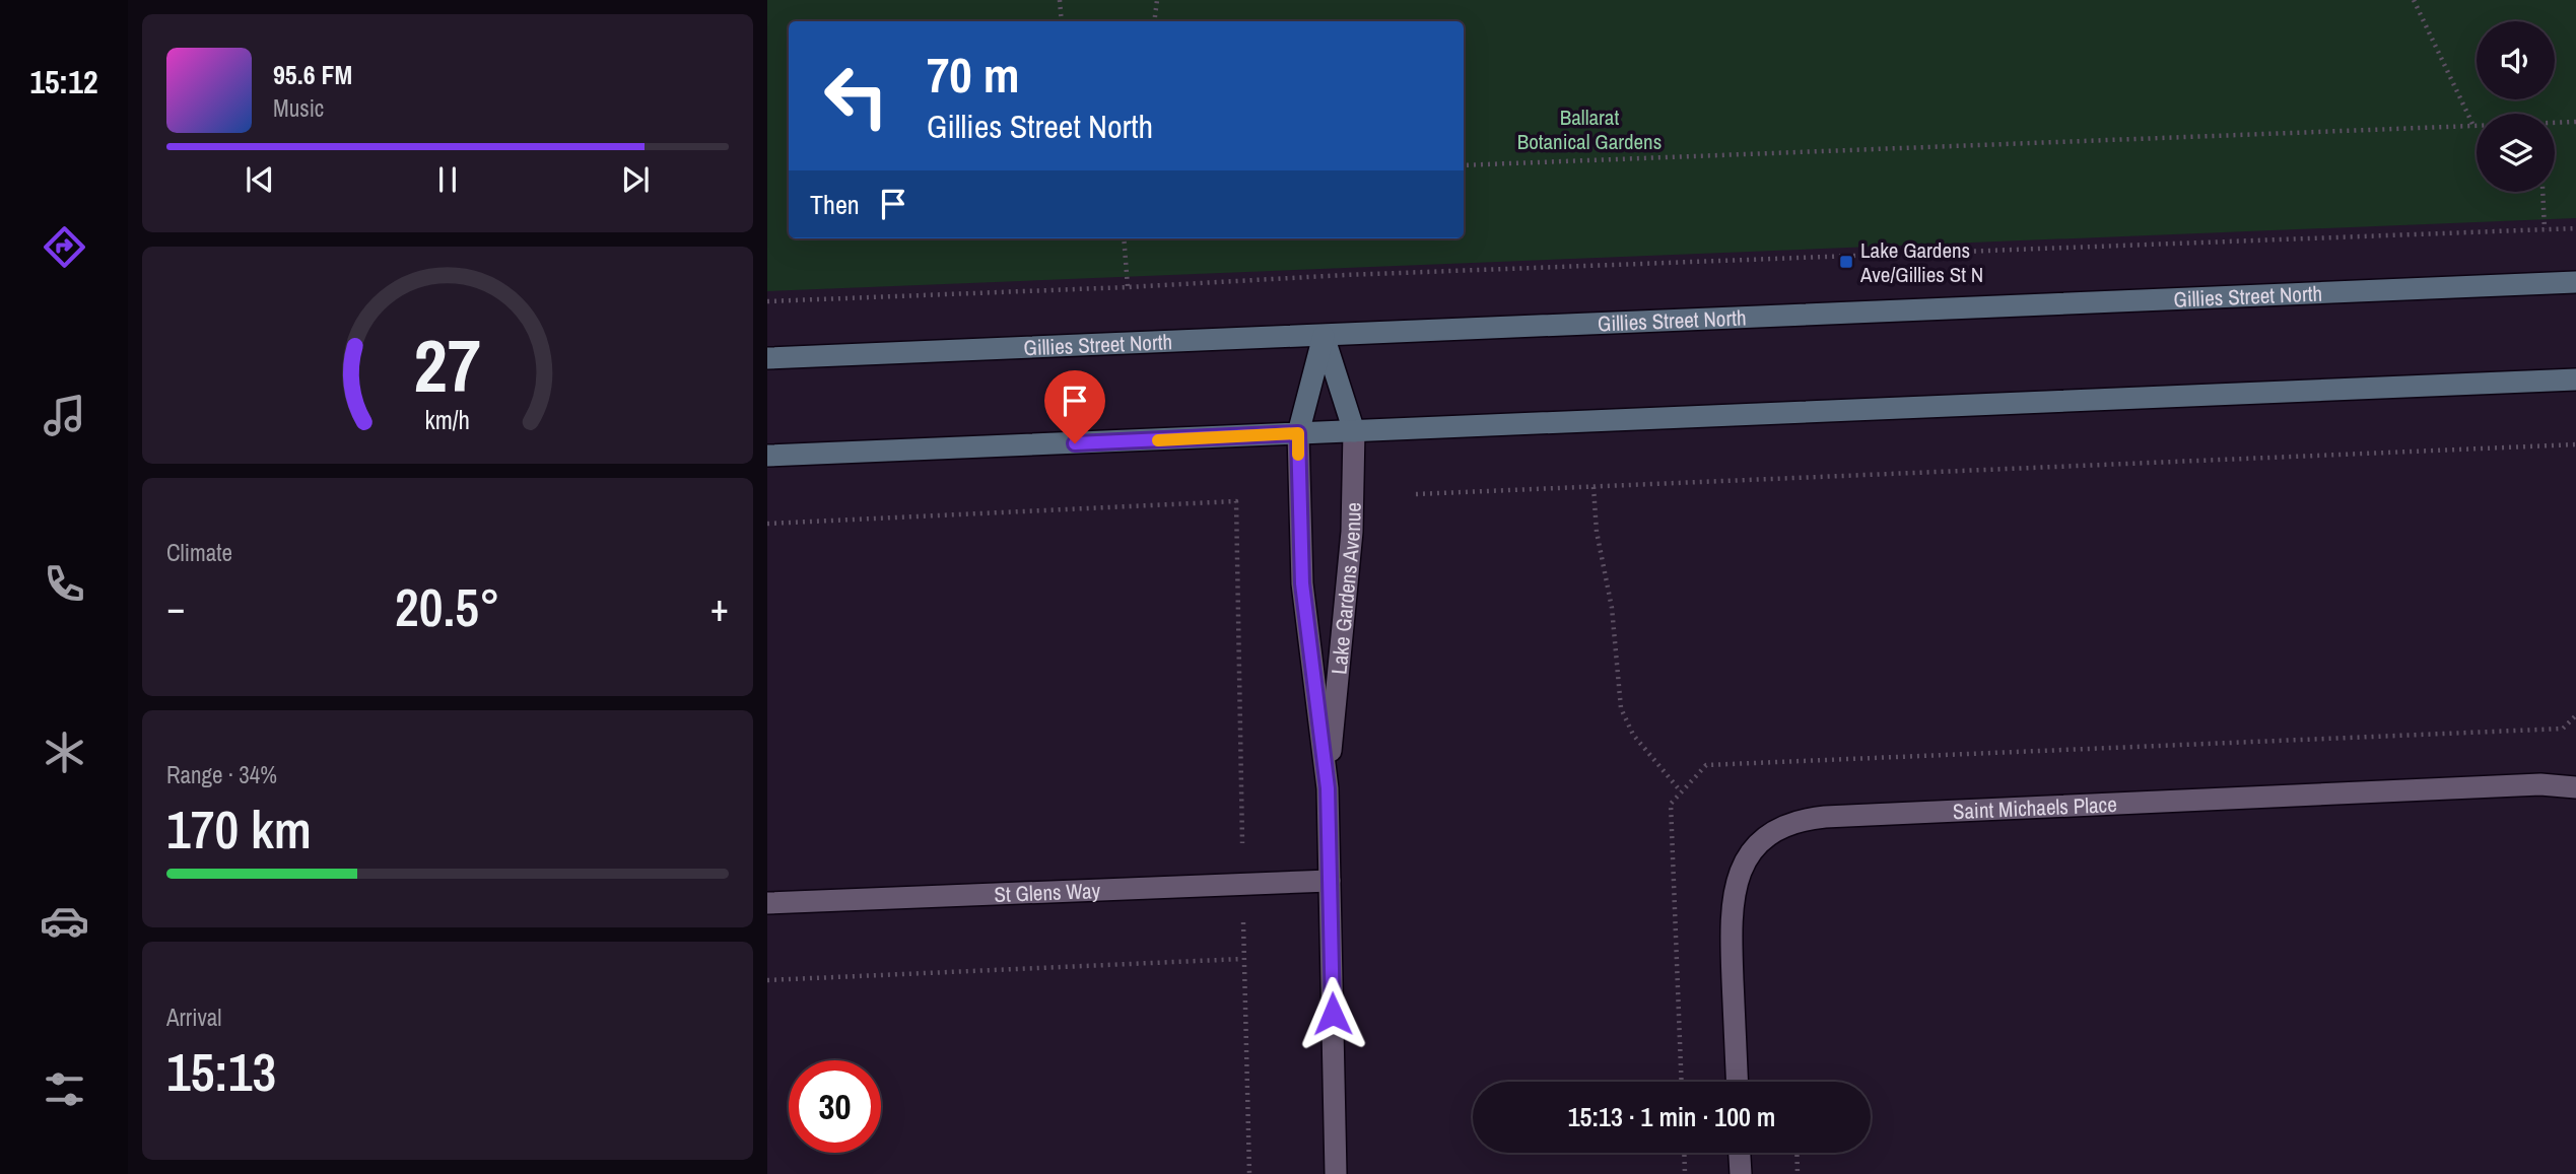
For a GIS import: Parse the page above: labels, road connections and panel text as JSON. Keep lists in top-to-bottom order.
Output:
{
  "streets": {
    "main road": ["Gillies Street North"],
    "street": ["Lake Gardens Avenue", "Saint Michaels Place", "St Glens Way"]
  },
  "crossings": [
    ["Lake Gardens Avenue", "St Glens Way"]
  ],
  "parks": ["Ballarat Botanical Gardens"],
  "places": {
    "transit": ["Lake Gardens Ave/Gillies St N"]
  },
  "page": {
    "tabs": "15:12",
    "turn": ["70 m", "Gillies Street North"],
    "song": ["95.6 FM", "Music"],
    "then": "Then",
    "tile": [
      "Climate",
      ["Range · 34%", "170 km"],
      ["Arrival", "15:13"]
    ],
    "heat": ["−", "20.5°", "+"],
    "limit": "30",
    "trip": "15:13 · 1 min · 100 m",
    "gauge": ["27", "km/h"]
  }
}
